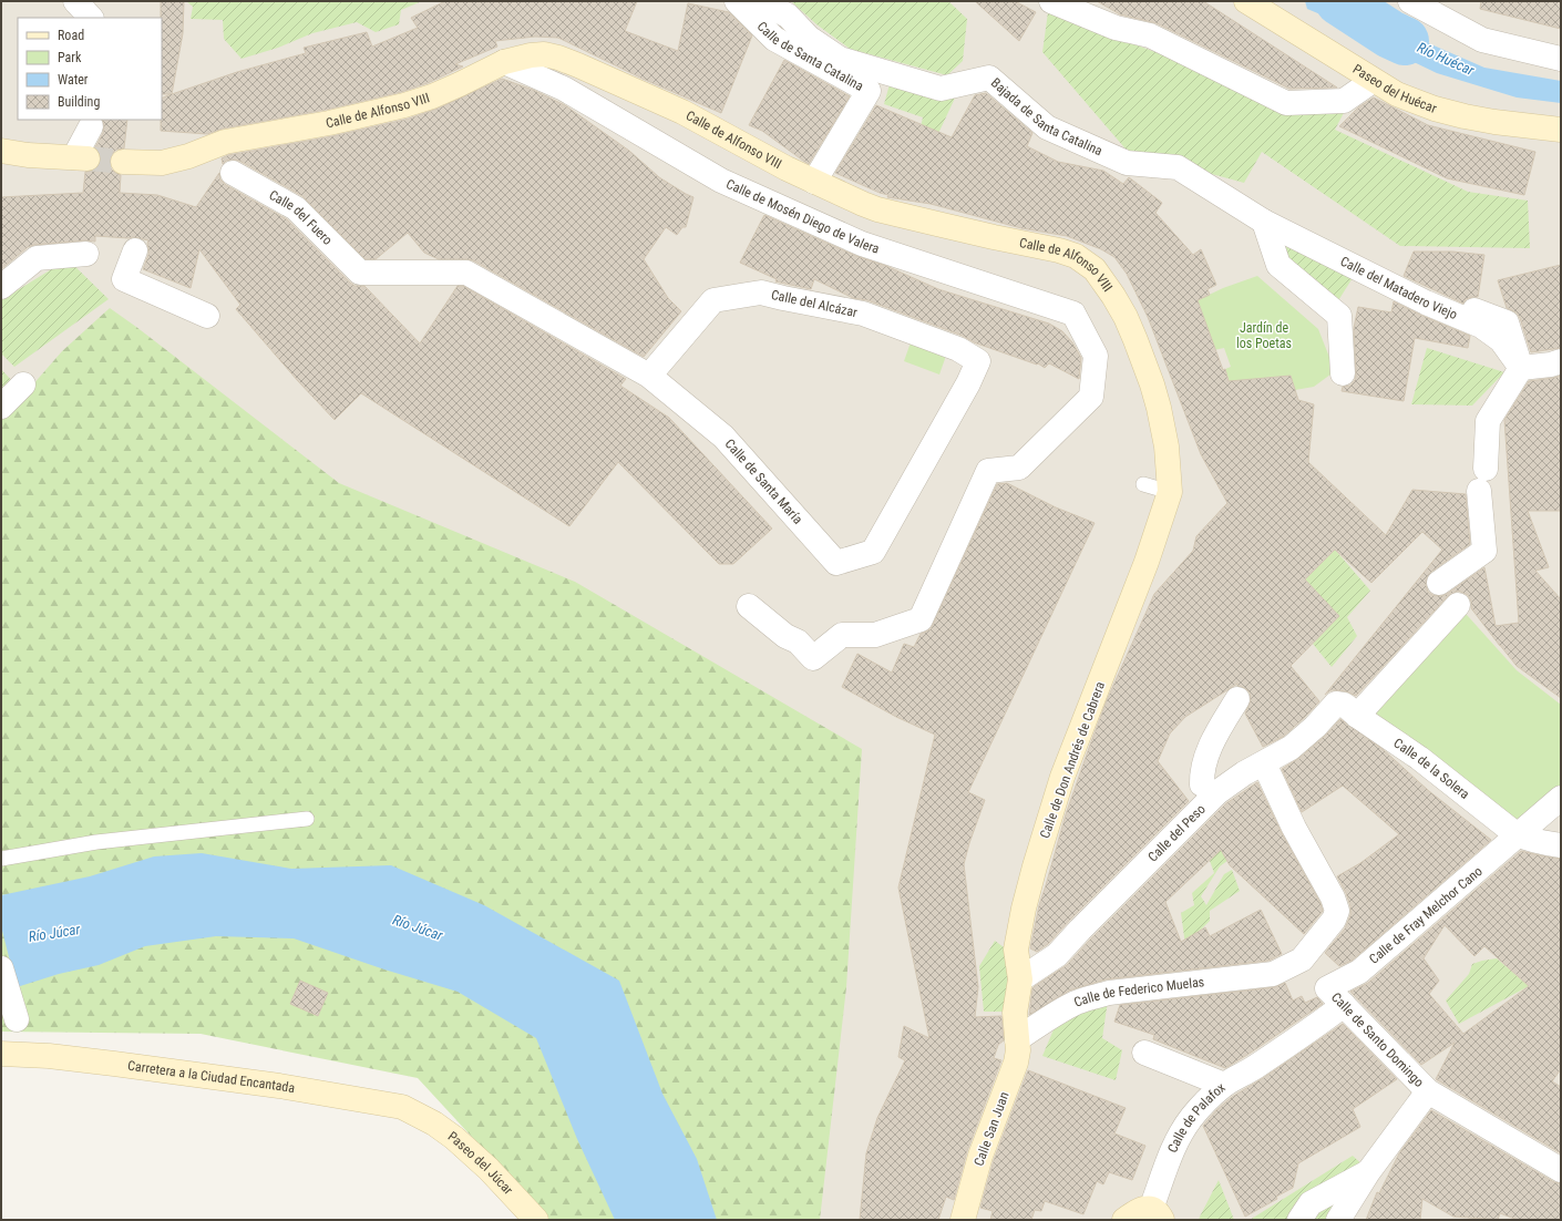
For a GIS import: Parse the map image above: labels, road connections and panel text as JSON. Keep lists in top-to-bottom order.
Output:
{
  "streets": {
    "street": [
      "Calle de Santa Catalina",
      "Paseo del Huécar",
      "Calle de Alfonso VIII",
      "Bajada de Santa Catalina",
      "Calle de Mosén Diego de Valera",
      "Calle del Fuero",
      "Calle del Matadero Viejo",
      "Calle del Alcázar",
      "Calle de Santa María",
      "Calle de Don Andrés de Cabrera",
      "Calle de la Solera",
      "Calle del Peso",
      "Calle de Fray Melchor Cano",
      "Calle de Federico Muelas",
      "Calle de Santo Domingo",
      "Carretera a la Ciudad Encantada",
      "Calle de Palafox",
      "Calle San Juan",
      "Paseo del Júcar"
    ]
  },
  "crossings": [
    ["Calle de Santa Catalina", "Calle de Alfonso VIII"],
    ["Calle de Alfonso VIII", "Calle de Mosén Diego de Valera"],
    ["Calle de Alfonso VIII", "Calle de Don Andrés de Cabrera"],
    ["Bajada de Santa Catalina", "Calle del Matadero Viejo"],
    ["Calle del Fuero", "Calle de Santa María"],
    ["Calle del Alcázar", "Calle de Santa María"],
    ["Calle de Don Andrés de Cabrera", "Calle del Peso"],
    ["Calle de Don Andrés de Cabrera", "Calle de Federico Muelas"],
    ["Calle de Don Andrés de Cabrera", "Calle San Juan"],
    ["Calle de la Solera", "Calle del Peso"],
    ["Calle de la Solera", "Calle de Fray Melchor Cano"],
    ["Calle del Peso", "Calle de Federico Muelas"],
    ["Calle de Fray Melchor Cano", "Calle de Santo Domingo"],
    ["Calle de Fray Melchor Cano", "Calle de Palafox"],
    ["Calle de Federico Muelas", "Calle San Juan"],
    ["Carretera a la Ciudad Encantada", "Paseo del Júcar"]
  ],
  "water": ["Río Huécar", "Río Júcar"],
  "parks": ["Jardín de los Poetas"],
  "legend": [
    "Road",
    "Park",
    "Water",
    "Building"
  ]
}
